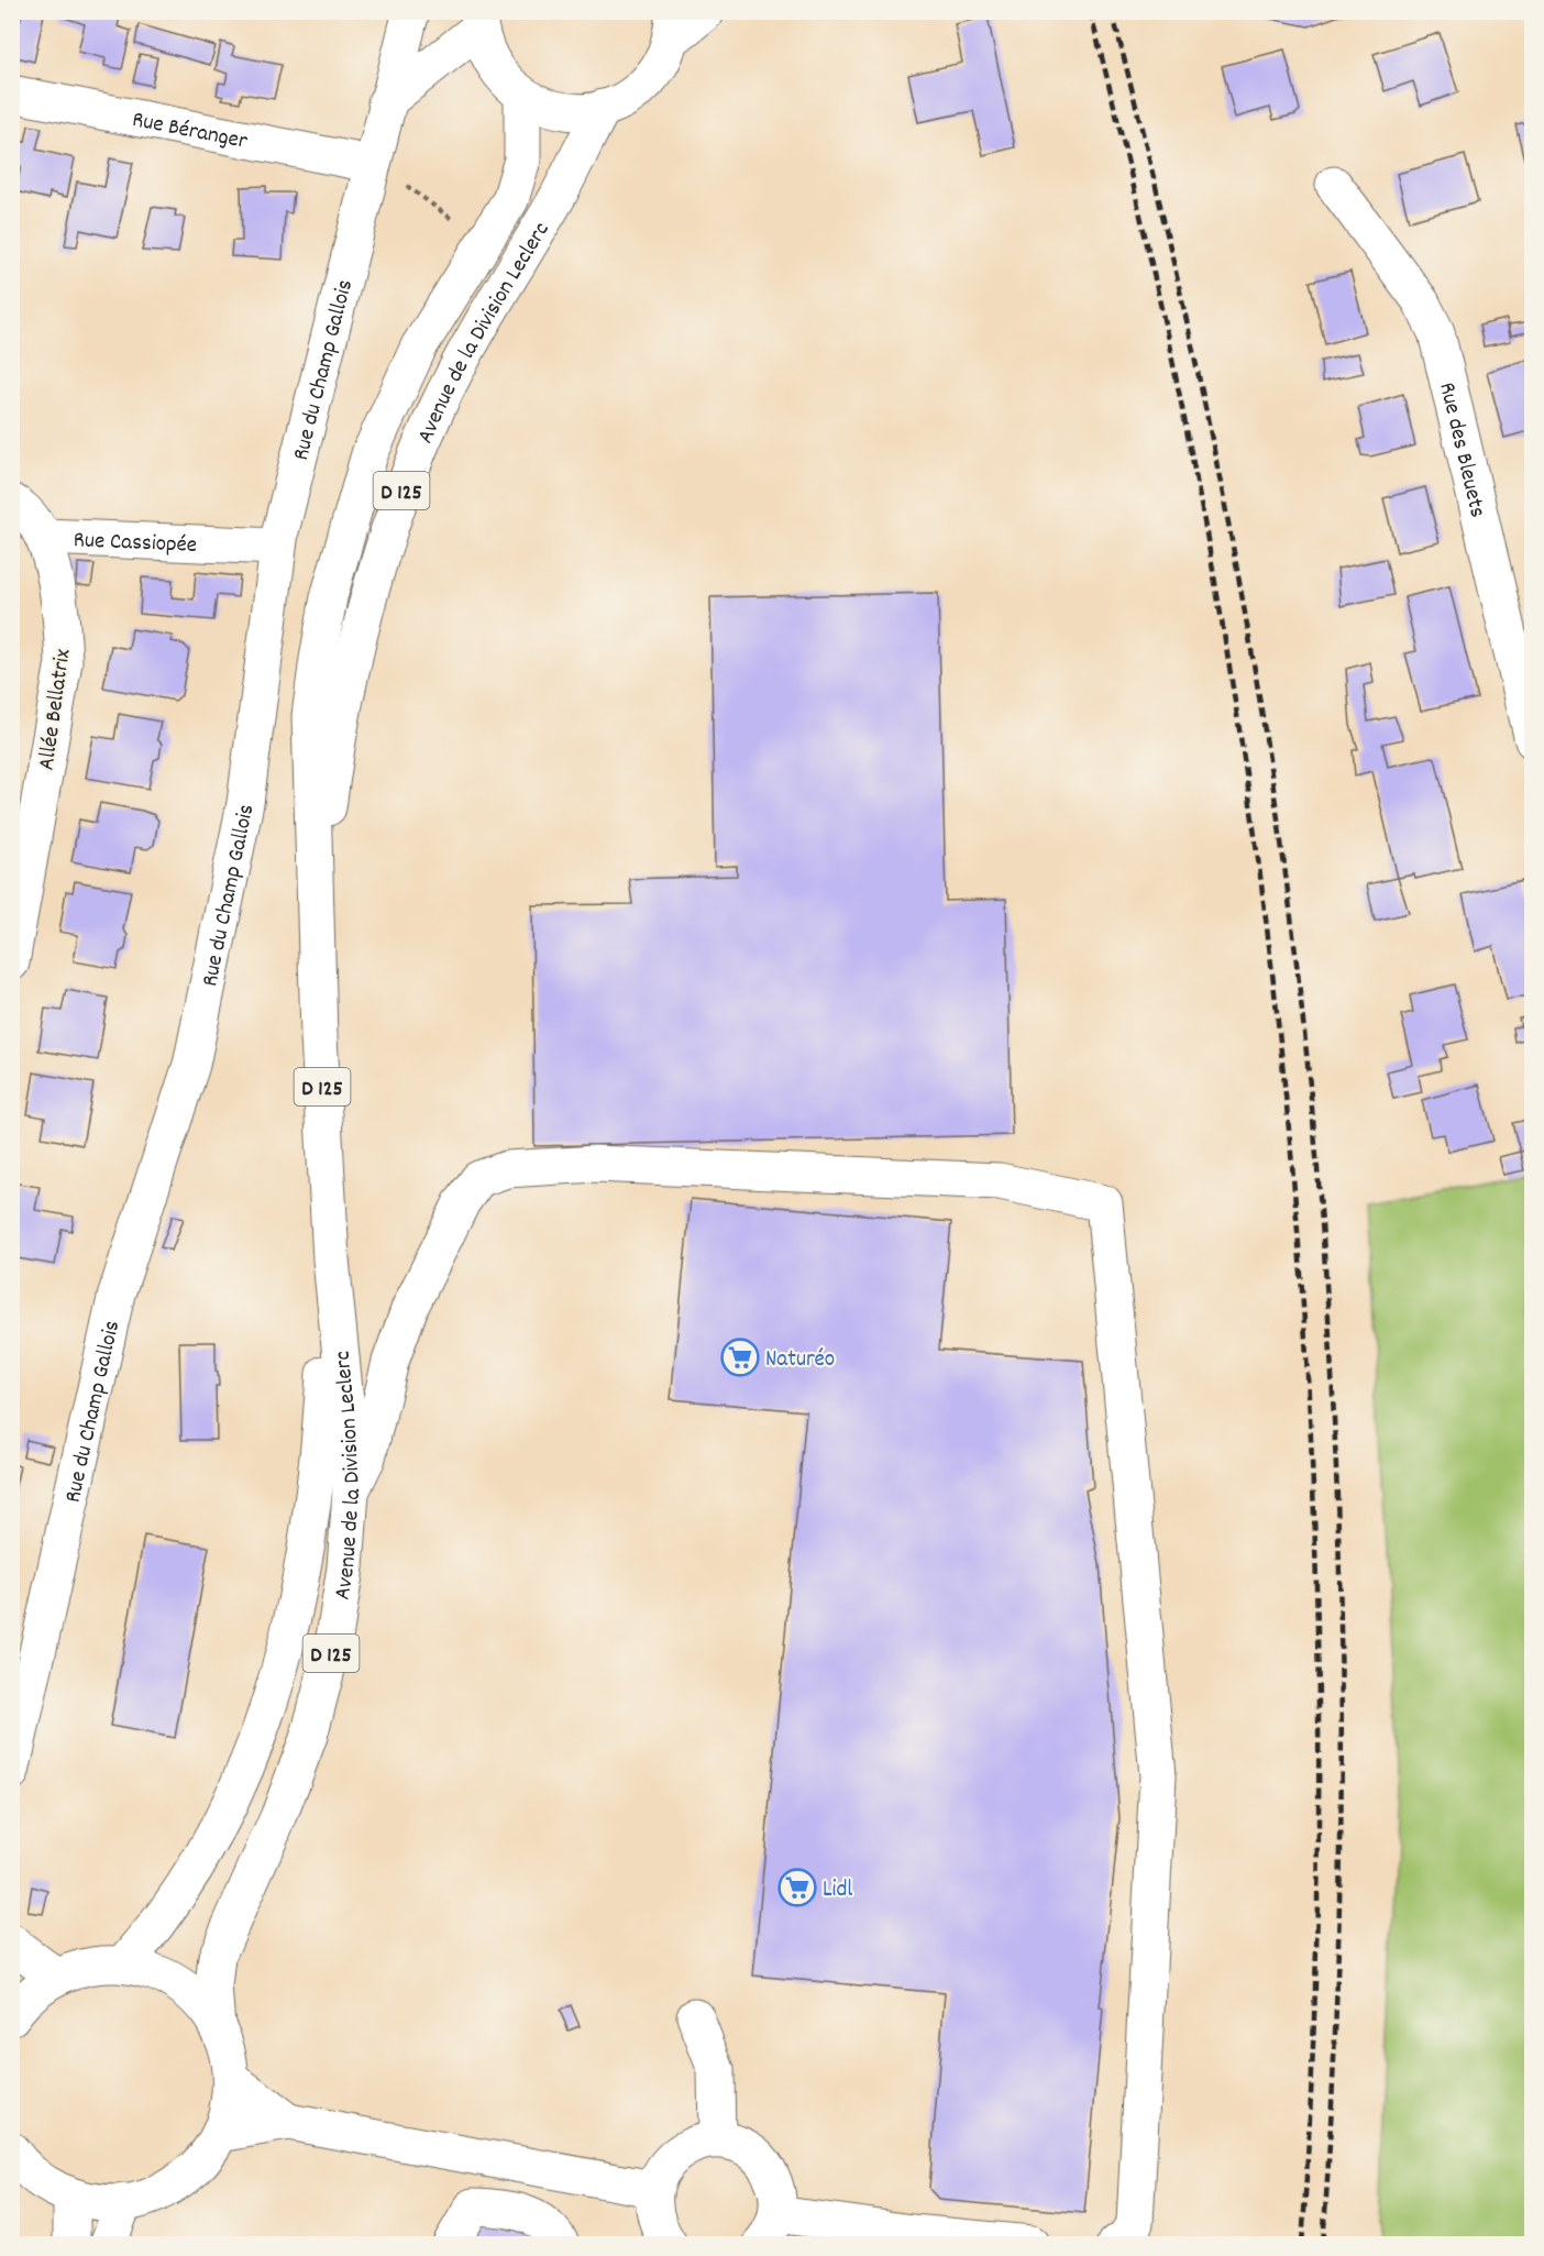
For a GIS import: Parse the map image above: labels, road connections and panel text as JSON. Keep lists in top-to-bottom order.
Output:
{
  "streets": {
    "main road": [
      "Rue Béranger",
      "Avenue de la Division Leclerc",
      "Rue du Champ Gallois",
      "Rue des Bleuets",
      "D 125",
      "Rue Cassiopée",
      "Allée Bellatrix"
    ]
  },
  "crossings": [
    ["Rue Béranger", "Rue du Champ Gallois"],
    ["Rue du Champ Gallois", "Rue Cassiopée"],
    ["Rue Cassiopée", "Allée Bellatrix"]
  ],
  "places": {
    "supermarket": ["Naturéo", "Lidl"]
  }
}
